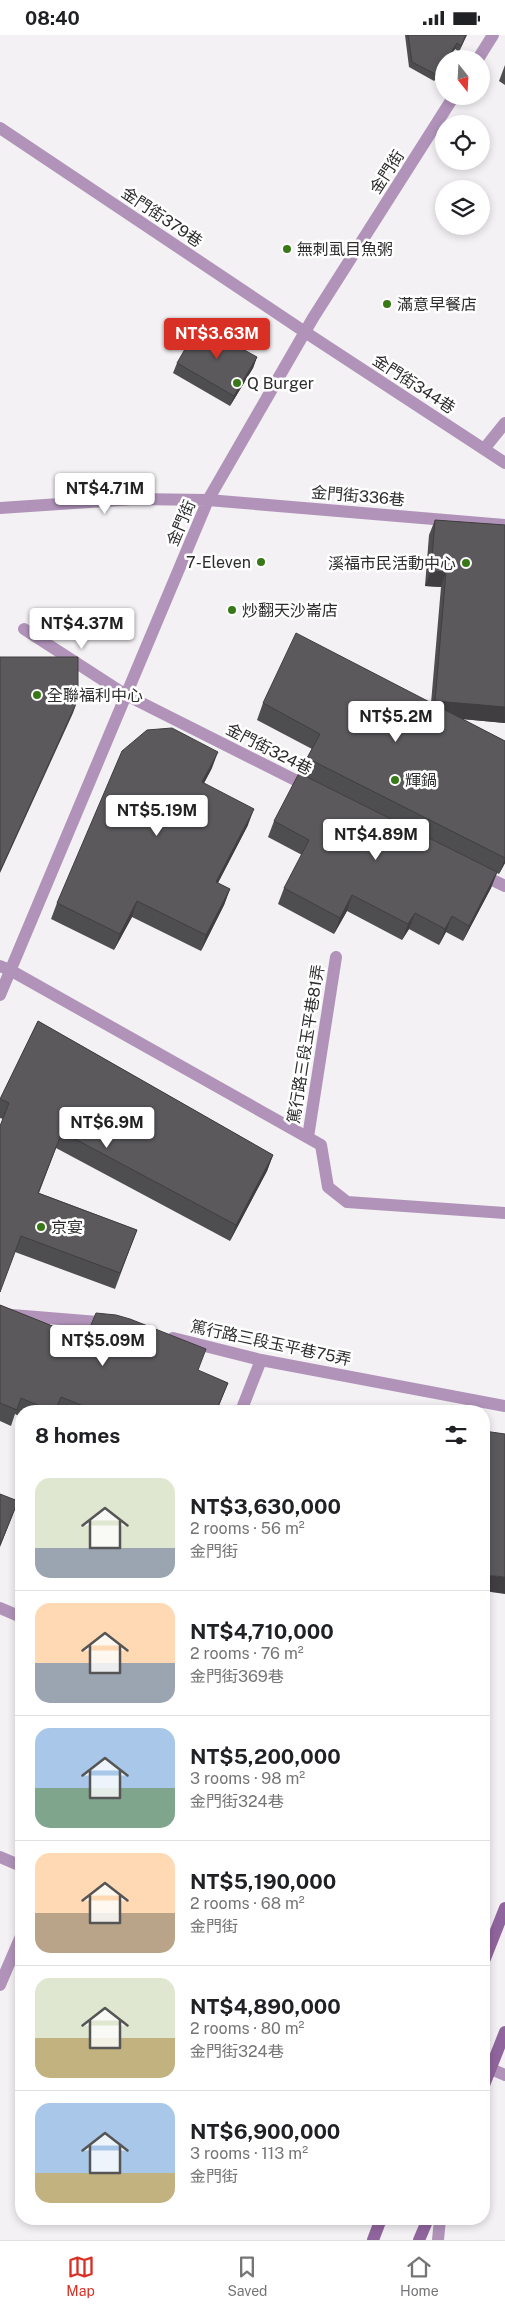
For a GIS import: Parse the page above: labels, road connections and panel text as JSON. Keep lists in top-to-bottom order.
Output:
{
  "streets": {
    "street": [
      "金門街",
      "金門街379巷",
      "金門街344巷",
      "金門街336巷",
      "金門街324巷",
      "篤行路三段玉平巷81弄",
      "篤行路三段玉平巷75弄"
    ]
  },
  "crossings": [
    ["金門街", "金門街379巷"],
    ["金門街", "金門街344巷"],
    ["金門街", "金門街336巷"],
    ["金門街", "金門街324巷"],
    ["金門街379巷", "金門街344巷"]
  ],
  "places": [
    "無刺虱目魚粥",
    "滿意早餐店",
    "Q Burger",
    "7-Eleven",
    "溪福市民活動中心",
    "炒翻天沙崙店",
    "全聯福利中心",
    "輝鍋",
    "京宴"
  ],
  "north": "bottom",
  "page": {
    "status": "08:40",
    "price": [
      "NT$3.63M",
      "NT$4.71M",
      "NT$4.37M",
      "NT$5.2M",
      "NT$5.19M",
      "NT$4.89M",
      "NT$6.9M",
      "NT$5.09M"
    ],
    "heading": "8 homes",
    "list": [
      {
        "name": "NT$3,630,000",
        "note": "2 rooms · 56 m² · 金門街"
      },
      {
        "name": "NT$4,710,000",
        "note": "2 rooms · 76 m² · 金門街369巷"
      },
      {
        "name": "NT$5,200,000",
        "note": "3 rooms · 98 m² · 金門街324巷"
      },
      {
        "name": "NT$5,190,000",
        "note": "2 rooms · 68 m² · 金門街"
      },
      {
        "name": "NT$4,890,000",
        "note": "2 rooms · 80 m² · 金門街324巷"
      },
      {
        "name": "NT$6,900,000",
        "note": "3 rooms · 113 m² · 金門街"
      }
    ],
    "tabs": ["Map", "Saved", "Home"]
  }
}
